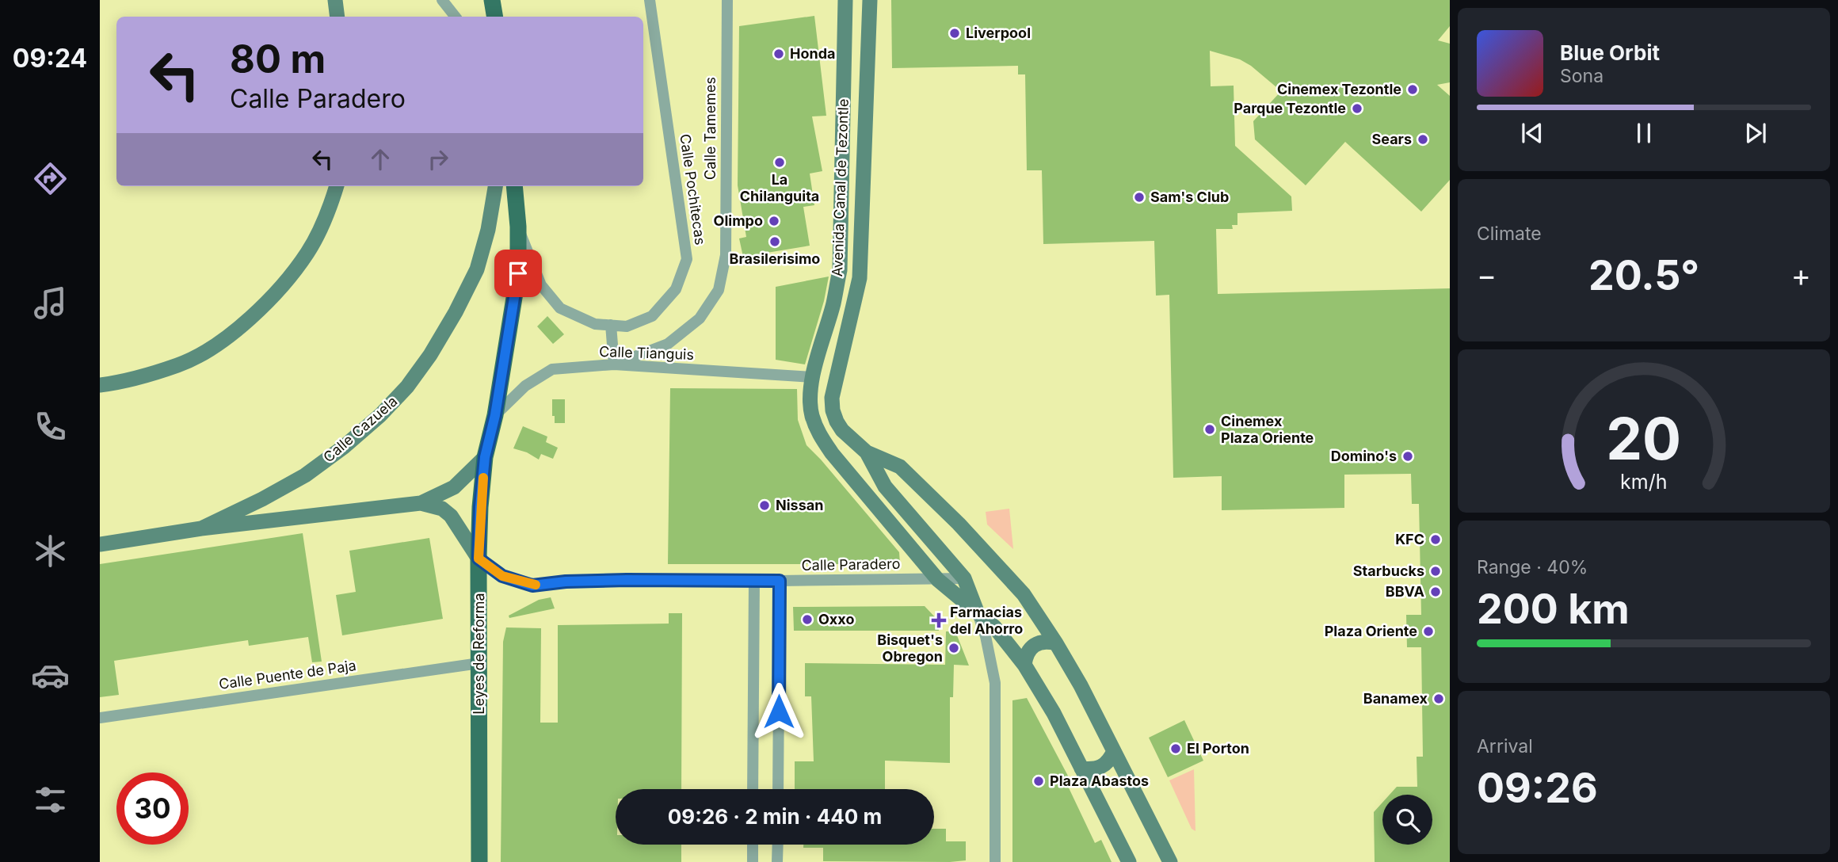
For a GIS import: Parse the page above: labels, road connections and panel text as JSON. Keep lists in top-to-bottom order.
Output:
{
  "streets": {
    "main road": ["Avenida Canal de Tezontle", "Calle Cazuela", "Leyes de Reforma"],
    "street": [
      "Calle Tamemes",
      "Calle Pochitecas",
      "Calle Tianguis",
      "Calle Paradero",
      "Calle Puente de Paja"
    ]
  },
  "crossings": [
    ["Calle Tamemes", "Calle Tianguis"],
    ["Avenida Canal de Tezontle", "Calle Tianguis"],
    ["Avenida Canal de Tezontle", "Calle Paradero"],
    ["Calle Pochitecas", "Leyes de Reforma"],
    ["Calle Tianguis", "Leyes de Reforma"],
    ["Calle Cazuela", "Calle Paradero"],
    ["Calle Cazuela", "Leyes de Reforma"],
    ["Calle Paradero", "Leyes de Reforma"],
    ["Leyes de Reforma", "Calle Puente de Paja"]
  ],
  "places": {
    "other": [
      "Liverpool",
      "Honda",
      "Cinemex Tezontle",
      "Parque Tezontle",
      "Sears",
      "La Chilanguita",
      "Sam's Club",
      "Olimpo",
      "Brasilerisimo",
      "Cinemex Plaza Oriente",
      "Domino's",
      "Nissan",
      "KFC",
      "Starbucks",
      "BBVA",
      "Oxxo",
      "Plaza Oriente",
      "Bisquet's Obregon",
      "Banamex",
      "El Porton",
      "Plaza Abastos"
    ],
    "health": ["Farmacias del Ahorro"]
  },
  "page": {
    "tabs": "09:24",
    "turn": ["80 m", "Calle Paradero"],
    "song": ["Blue Orbit", "Sona"],
    "tile": [
      "Climate",
      ["Range · 40%", "200 km"],
      ["Arrival", "09:26"]
    ],
    "heat": ["−", "20.5°", "+"],
    "limit": "30",
    "trip": "09:26 · 2 min · 440 m",
    "gauge": ["20", "km/h"]
  }
}
